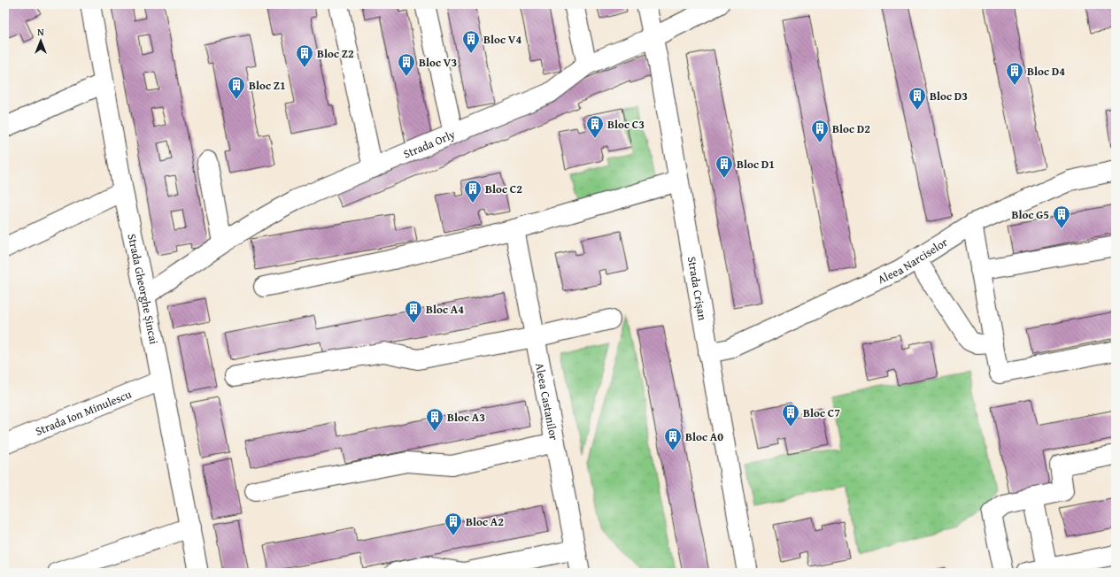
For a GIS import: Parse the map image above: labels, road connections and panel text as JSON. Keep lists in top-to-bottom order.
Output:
{
  "streets": {
    "street": [
      "Strada Orly",
      "Aleea Narciselor",
      "Strada Gheorghe Șincai",
      "Strada Crișan",
      "Aleea Castanilor",
      "Strada Ion Minulescu"
    ]
  },
  "crossings": [
    ["Strada Orly", "Strada Gheorghe Șincai"],
    ["Strada Orly", "Strada Crișan"],
    ["Aleea Narciselor", "Strada Crișan"],
    ["Strada Gheorghe Șincai", "Strada Ion Minulescu"]
  ],
  "places": {
    "building": [
      "Bloc V4",
      "Bloc Z2",
      "Bloc V3",
      "Bloc D4",
      "Bloc Z1",
      "Bloc D3",
      "Bloc C3",
      "Bloc D2",
      "Bloc D1",
      "Bloc C2",
      "Bloc G5",
      "Bloc A4",
      "Bloc C7",
      "Bloc A3",
      "Bloc A0",
      "Bloc A2"
    ]
  },
  "north": "top"
}
